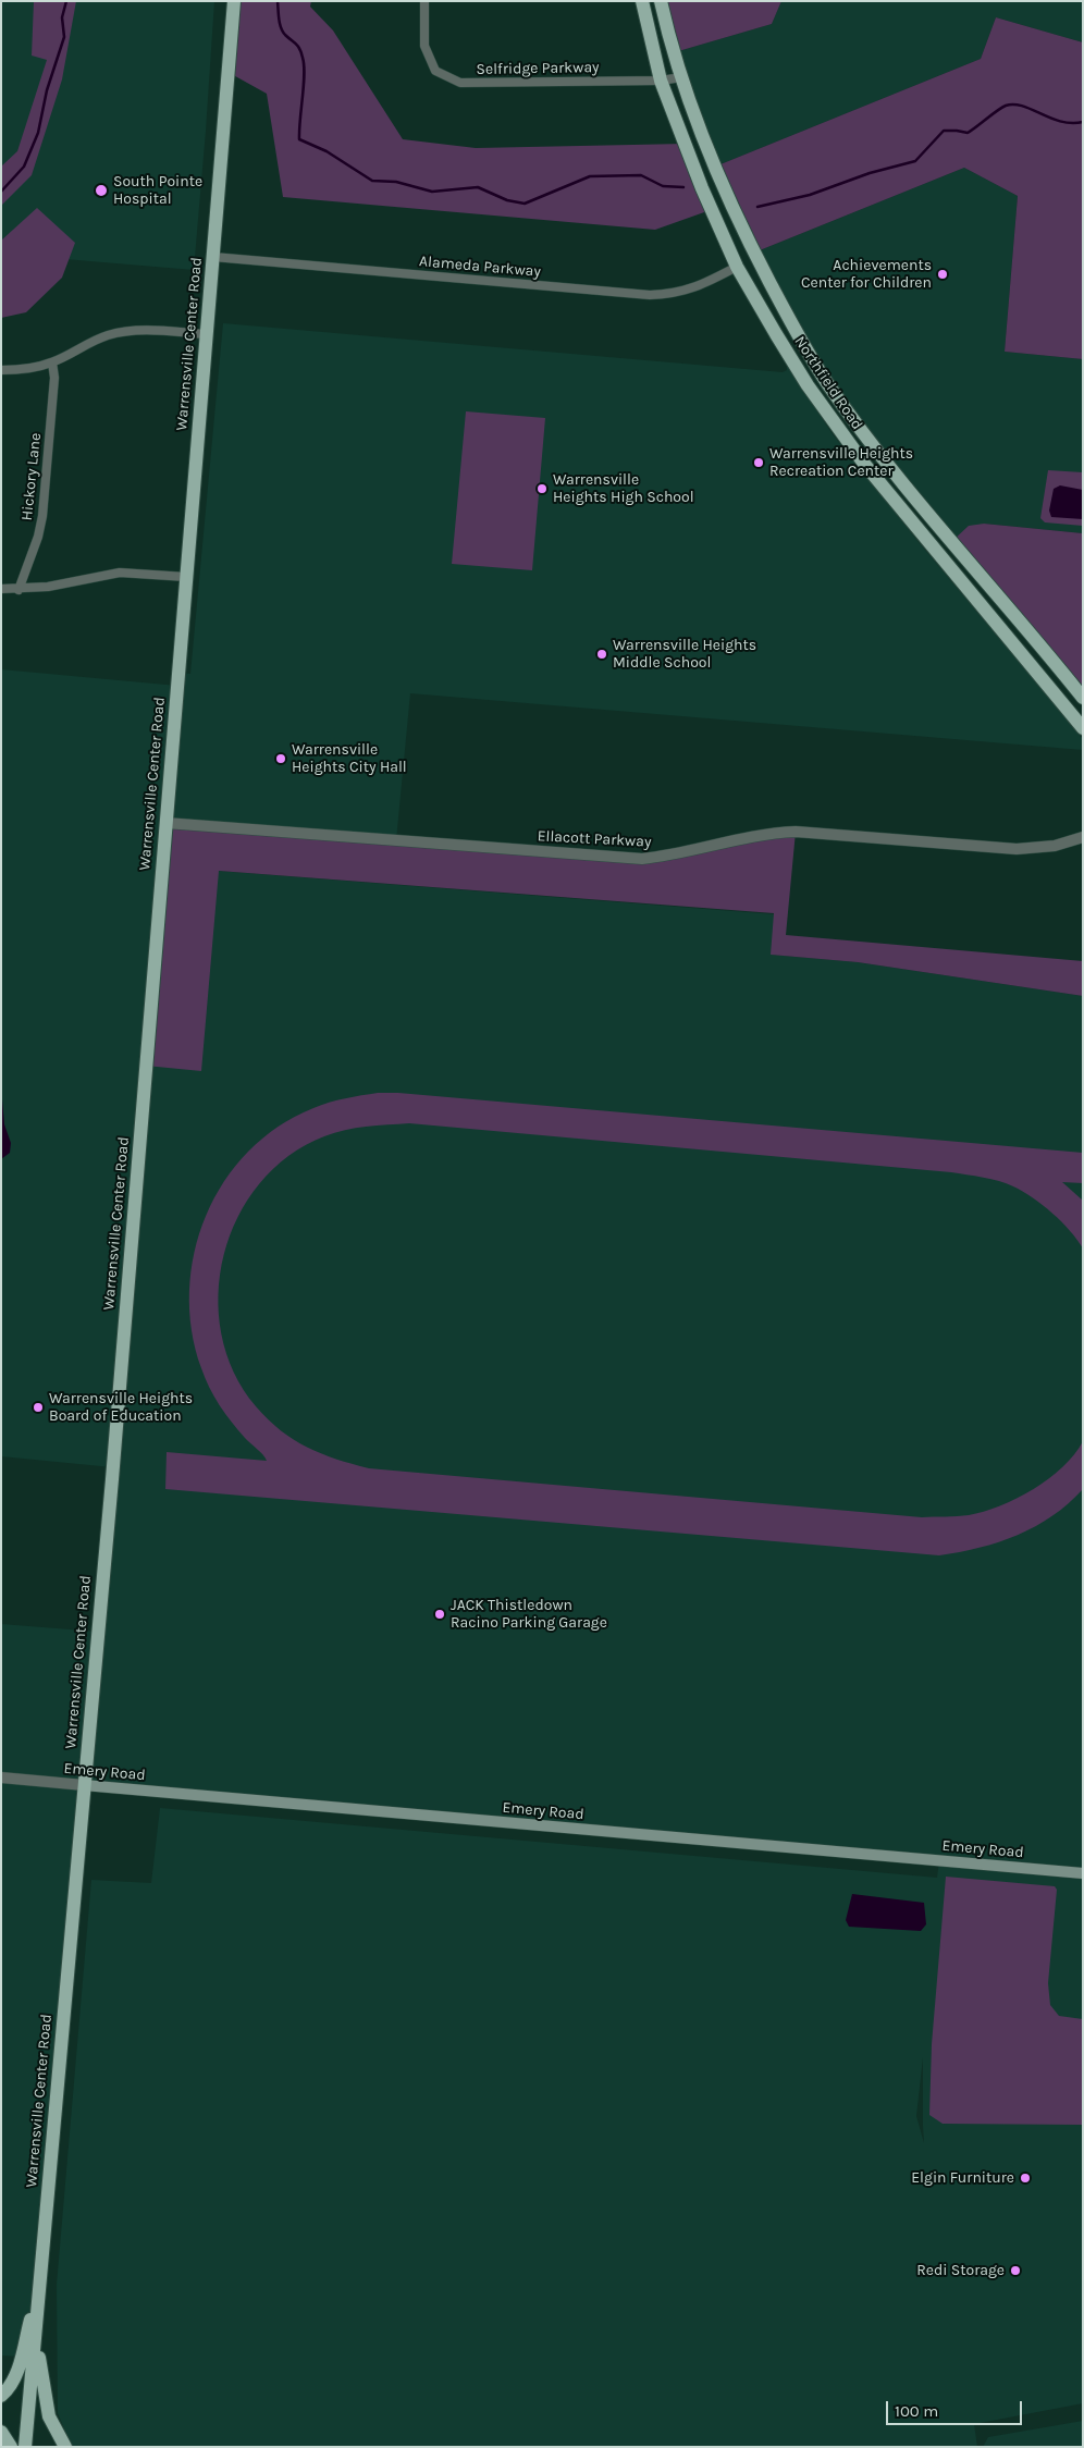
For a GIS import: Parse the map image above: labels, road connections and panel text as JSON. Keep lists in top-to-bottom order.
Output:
{
  "streets": {
    "main road": ["Warrensville Center Road", "Northfield Road", "Emery Road"],
    "street": [
      "Selfridge Parkway",
      "Alameda Parkway",
      "Hickory Lane",
      "Ellacott Parkway"
    ]
  },
  "crossings": [
    ["Selfridge Parkway", "Northfield Road"],
    ["Alameda Parkway", "Warrensville Center Road"],
    ["Alameda Parkway", "Northfield Road"],
    ["Warrensville Center Road", "Ellacott Parkway"],
    ["Warrensville Center Road", "Emery Road"]
  ],
  "places": [
    "South Pointe Hospital",
    "Achievements Center for Children",
    "Warrensville Heights Recreation Center",
    "Warrensville Heights High School",
    "Warrensville Heights Middle School",
    "Warrensville Heights City Hall",
    "Warrensville Heights Board of Education",
    "JACK Thistledown Racino Parking Garage",
    "Elgin Furniture",
    "Redi Storage"
  ],
  "scale_bar": "100 m"
}
